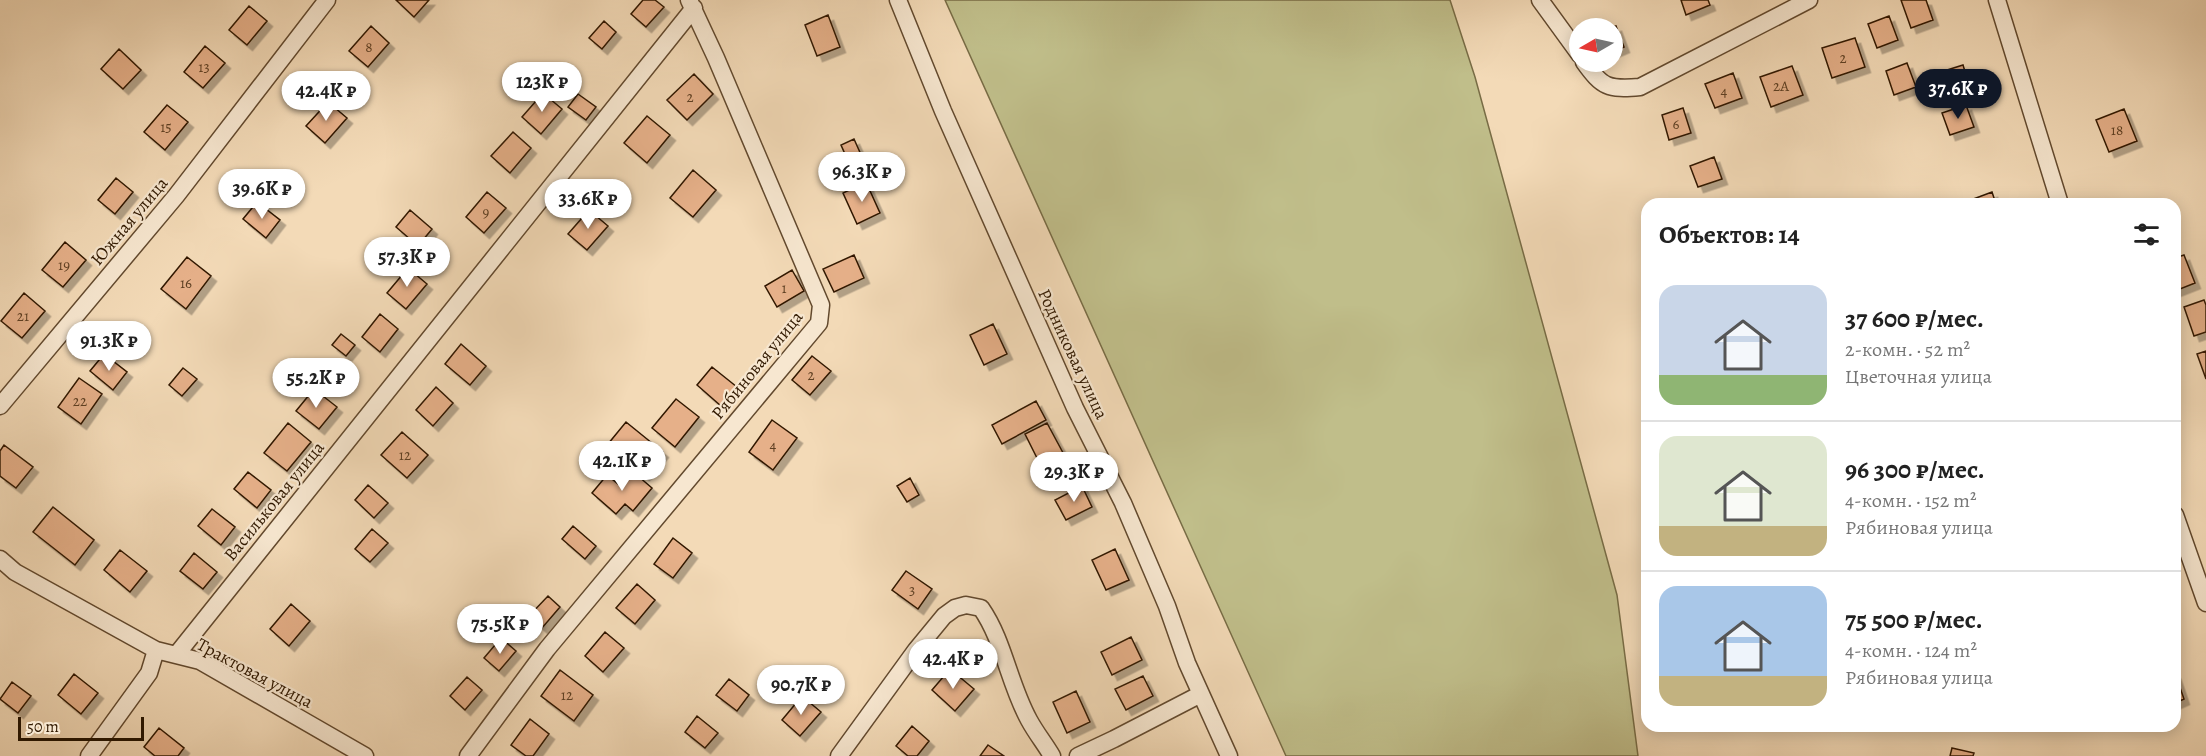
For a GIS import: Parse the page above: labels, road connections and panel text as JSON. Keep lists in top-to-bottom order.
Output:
{
  "streets": {
    "street": [
      "Южная улица",
      "Родниковая улица",
      "Рябиновая улица",
      "Васильковая улица",
      "Трактовая улица"
    ]
  },
  "crossings": [
    ["Рябиновая улица", "Васильковая улица"],
    ["Васильковая улица", "Трактовая улица"]
  ],
  "house_numbers": [
    "8",
    "2",
    "13",
    "2А",
    "4",
    "2",
    "6",
    "15",
    "18",
    "9",
    "19",
    "16",
    "1",
    "21",
    "2",
    "22",
    "4",
    "12",
    "3",
    "12"
  ],
  "scale_bar": "50 m",
  "north": "left",
  "page": {
    "price": [
      "123K ₽",
      "37.6K ₽",
      "42.4K ₽",
      "96.3K ₽",
      "39.6K ₽",
      "33.6K ₽",
      "57.3K ₽",
      "91.3K ₽",
      "55.2K ₽",
      "42.1K ₽",
      "29.3K ₽",
      "75.5K ₽",
      "42.4K ₽",
      "90.7K ₽"
    ],
    "heading": "Объектов: 14",
    "list": [
      {
        "name": "37 600 ₽/мес.",
        "note": "2-комн. · 52 m² · Цветочная улица"
      },
      {
        "name": "96 300 ₽/мес.",
        "note": "4-комн. · 152 m² · Рябиновая улица"
      },
      {
        "name": "75 500 ₽/мес.",
        "note": "4-комн. · 124 m² · Рябиновая улица"
      }
    ],
    "scale": "50 m"
  }
}
